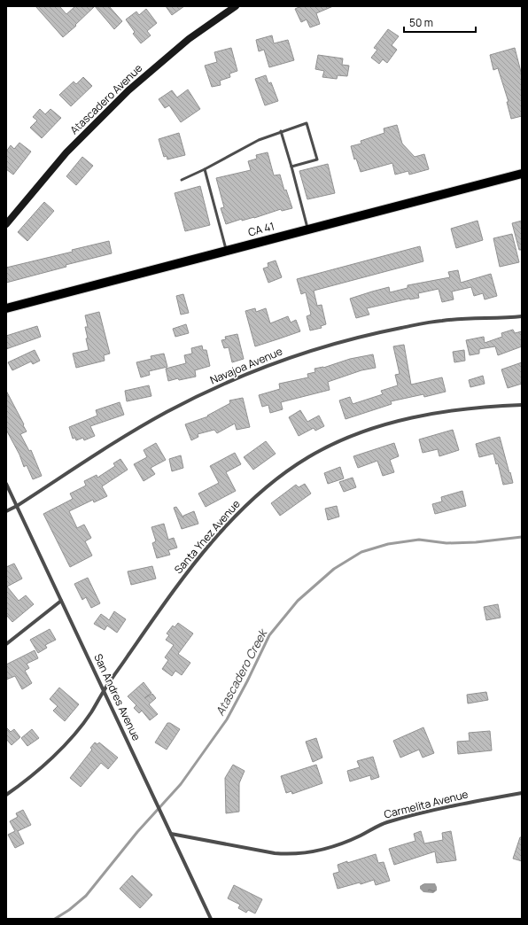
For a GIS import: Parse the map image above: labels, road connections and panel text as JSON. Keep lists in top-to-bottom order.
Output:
{
  "streets": {
    "main road": ["Atascadero Avenue", "CA 41"],
    "street": [
      "Navajoa Avenue",
      "Santa Ynez Avenue",
      "San Andres Avenue",
      "Carmelita Avenue"
    ]
  },
  "crossings": [
    ["Navajoa Avenue", "San Andres Avenue"],
    ["Santa Ynez Avenue", "San Andres Avenue"],
    ["San Andres Avenue", "Carmelita Avenue"]
  ],
  "water": ["Atascadero Creek"],
  "scale_bar": "50 m"
}
